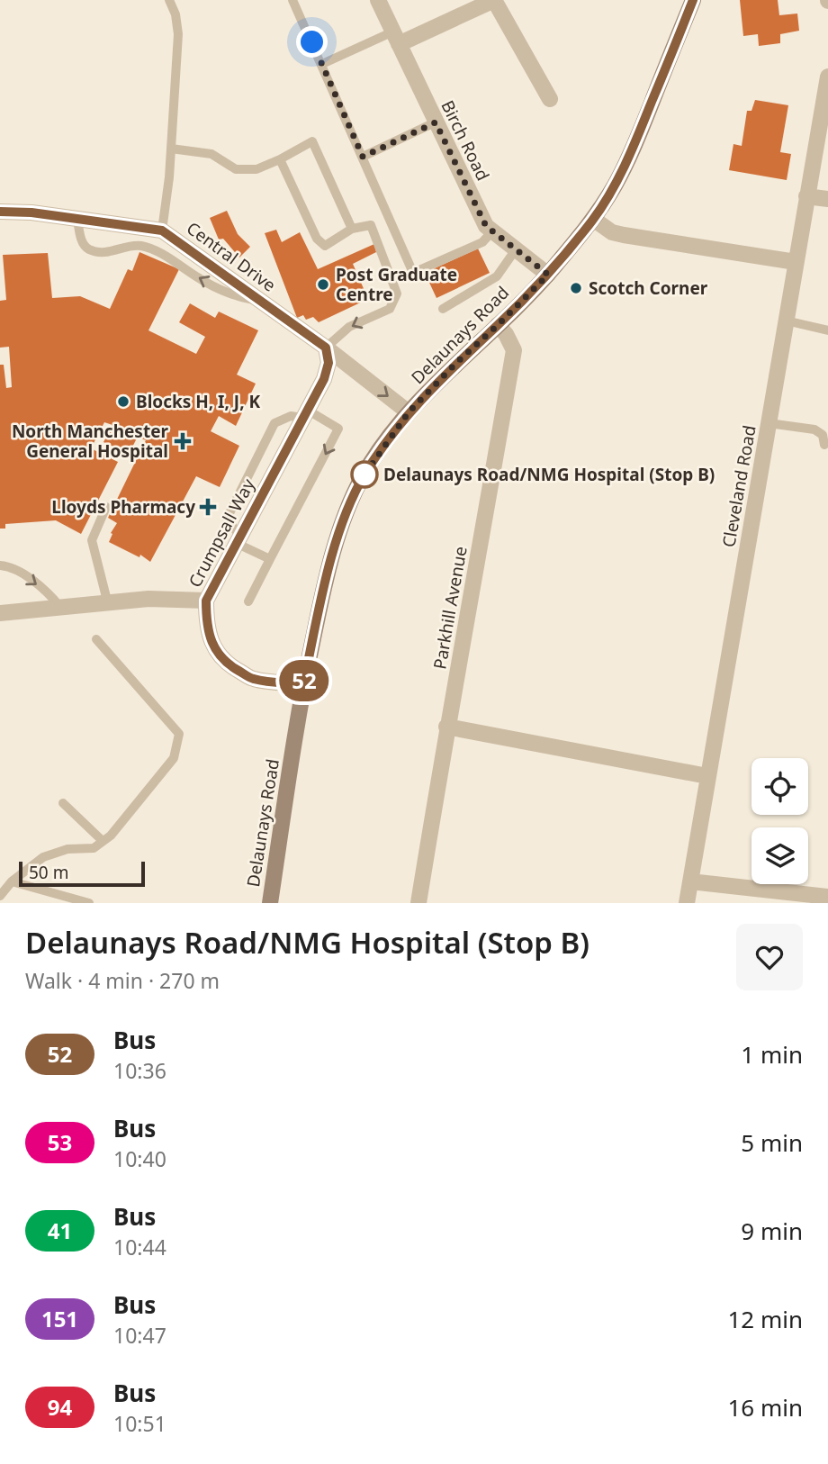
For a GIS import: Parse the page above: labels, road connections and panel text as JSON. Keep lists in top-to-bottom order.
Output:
{
  "streets": {
    "street": [
      "Birch Road",
      "Central Drive",
      "Delaunays Road",
      "Cleveland Road",
      "Crumpsall Way",
      "Parkhill Avenue"
    ]
  },
  "crossings": [
    ["Birch Road", "Delaunays Road"],
    ["Central Drive", "Delaunays Road"],
    ["Central Drive", "Crumpsall Way"],
    ["Delaunays Road", "Crumpsall Way"],
    ["Delaunays Road", "Parkhill Avenue"]
  ],
  "places": {
    "other": [
      "Post Graduate Centre",
      "Scotch Corner",
      "Blocks H, I, J, K",
      "Delaunays Road/NMG Hospital (Stop B)"
    ],
    "health": ["North Manchester General Hospital", "Lloyds Pharmacy"]
  },
  "lines": ["bus line 52"],
  "scale_bar": "50 m",
  "page": {
    "on_map": "52",
    "scale": "50 m",
    "heading": ["Delaunays Road/NMG Hospital (Stop B)", "Walk · 4 min · 270 m"],
    "list": [
      {
        "mark": "52",
        "name": "Bus",
        "note": "10:36",
        "value": "1 min"
      },
      {
        "mark": "53",
        "name": "Bus",
        "note": "10:40",
        "value": "5 min"
      },
      {
        "mark": "41",
        "name": "Bus",
        "note": "10:44",
        "value": "9 min"
      },
      {
        "mark": "151",
        "name": "Bus",
        "note": "10:47",
        "value": "12 min"
      },
      {
        "mark": "94",
        "name": "Bus",
        "note": "10:51",
        "value": "16 min"
      }
    ]
  }
}
